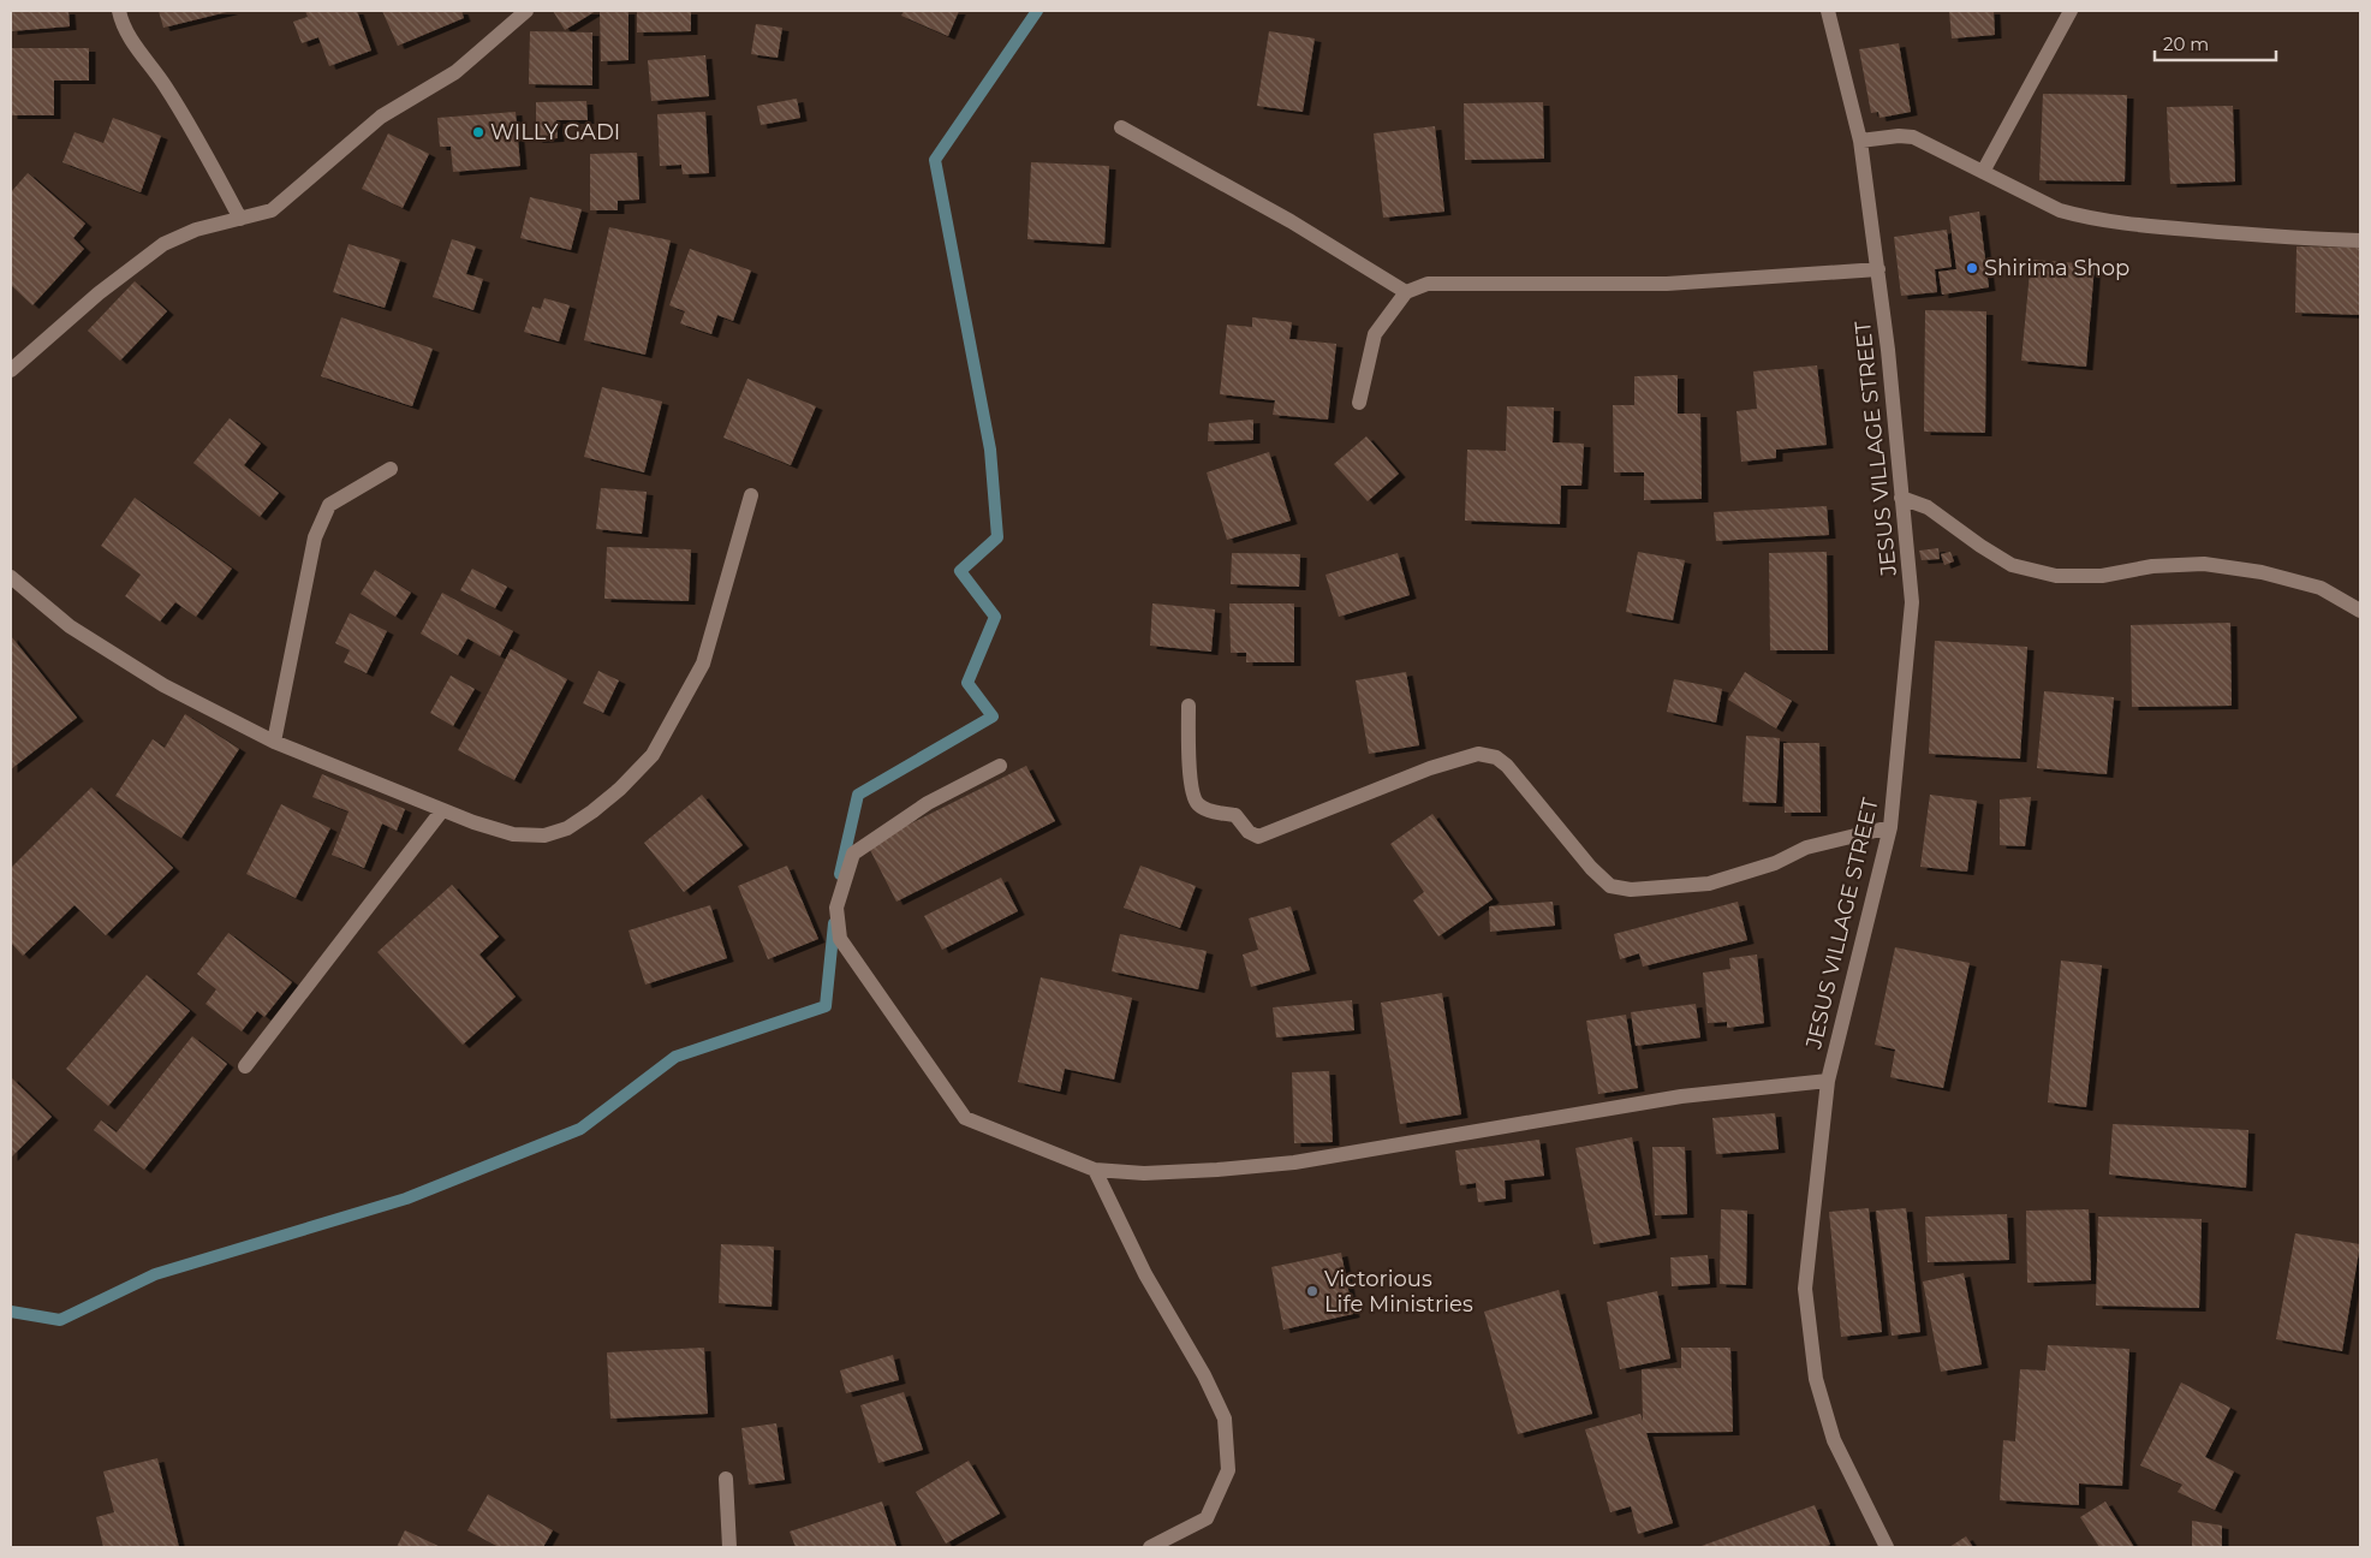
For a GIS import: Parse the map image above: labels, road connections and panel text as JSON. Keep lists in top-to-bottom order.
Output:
{
  "streets": {
    "street": ["JESUS VILLAGE STREET"]
  },
  "places": ["WILLY GADI", "Shirima Shop", "Victorious Life Ministries"],
  "scale_bar": "20 m"
}
